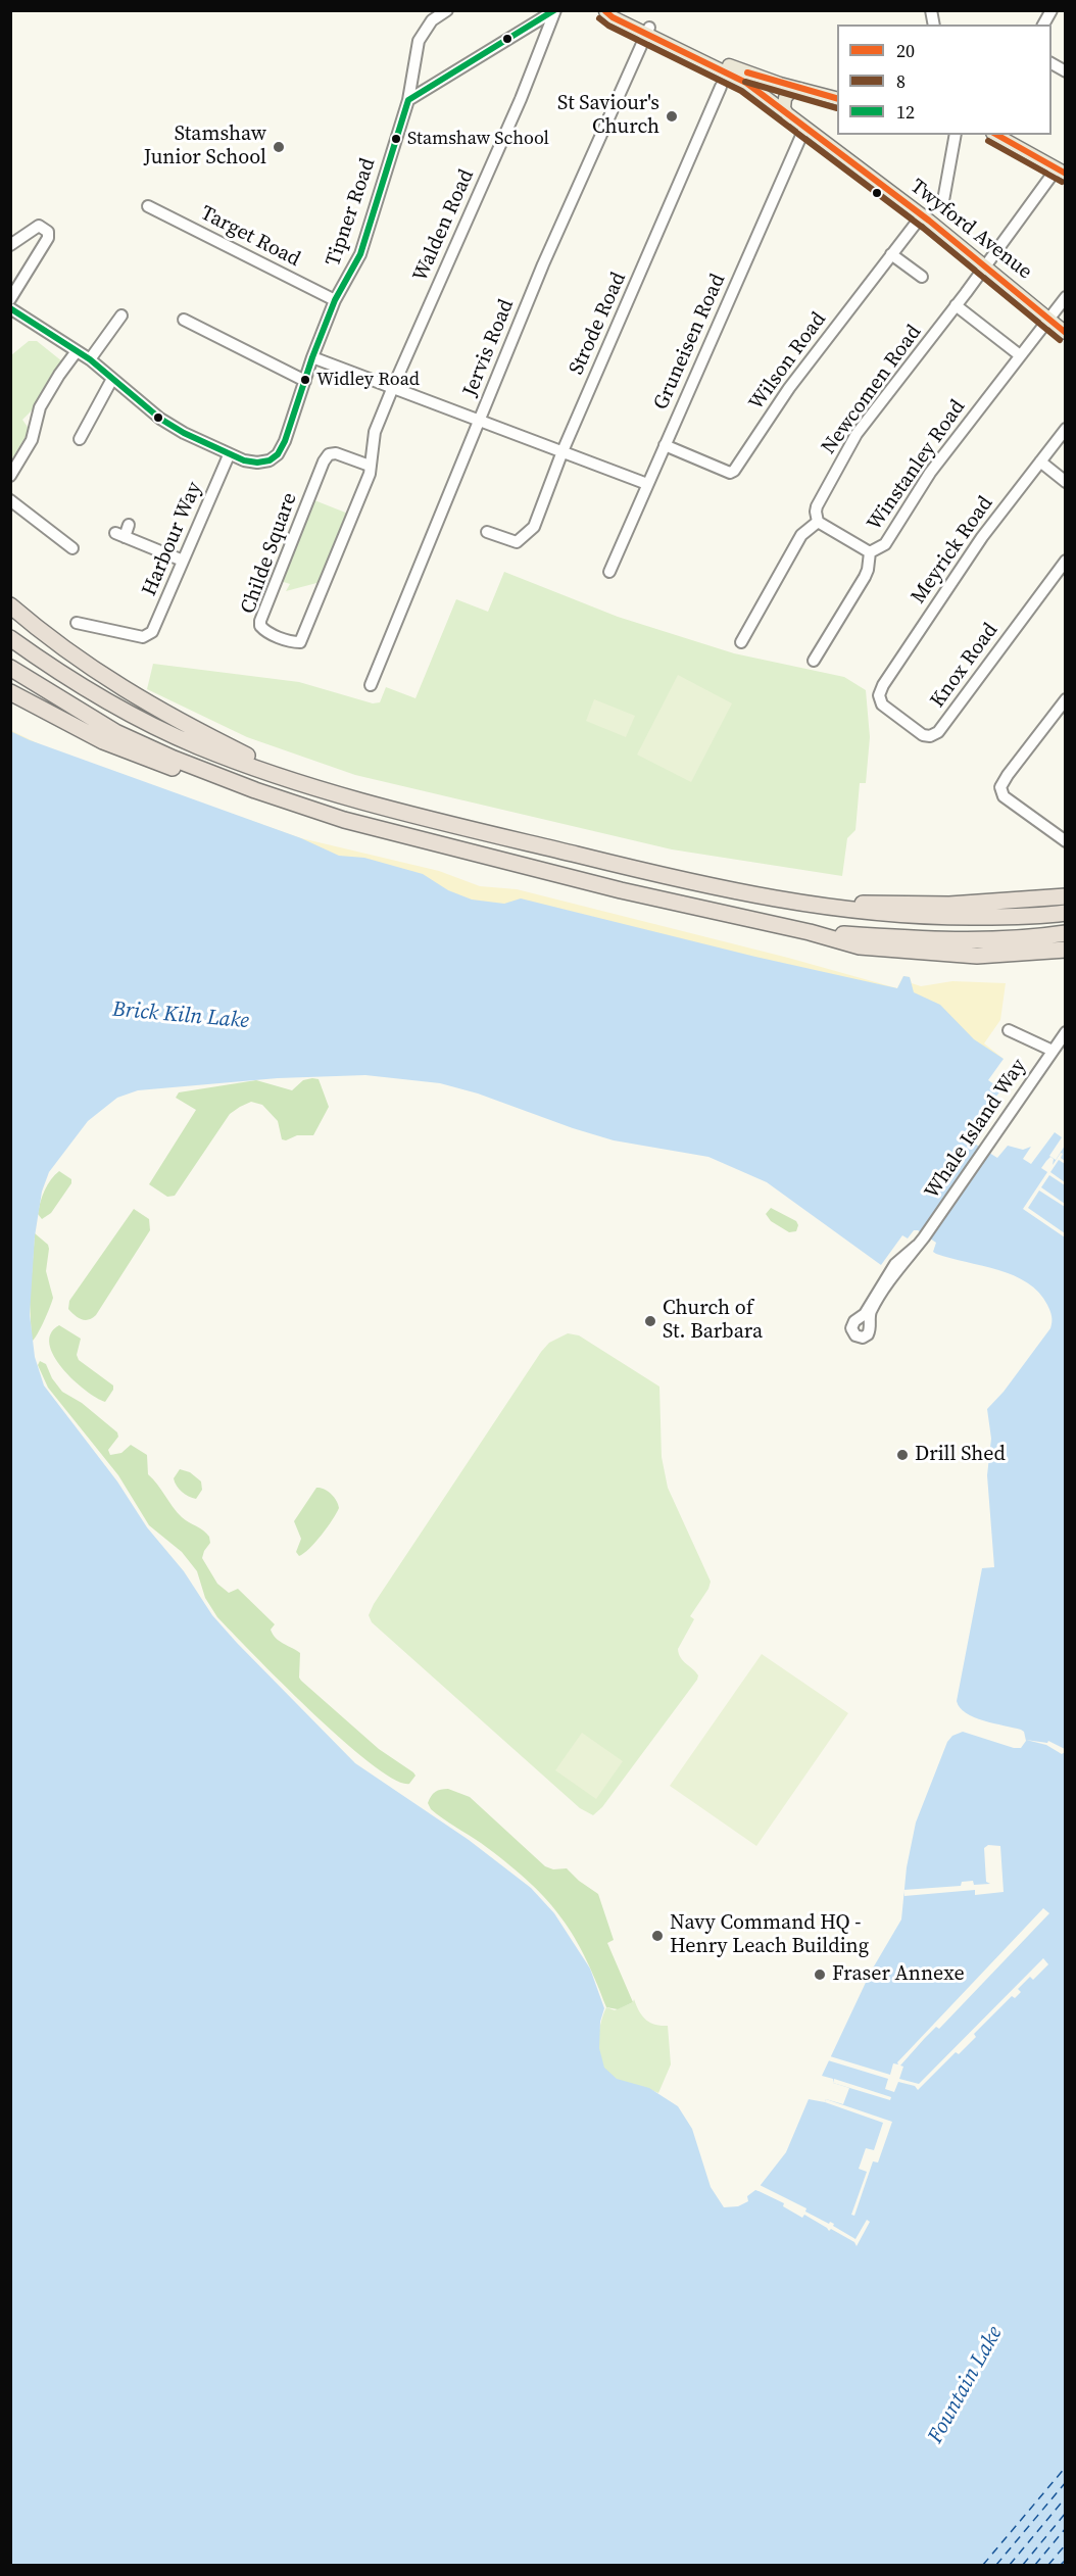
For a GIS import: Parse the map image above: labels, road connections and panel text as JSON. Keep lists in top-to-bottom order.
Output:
{
  "streets": {
    "main road": ["Twyford Avenue"],
    "street": [
      "Tipner Road",
      "Walden Road",
      "Target Road",
      "Strode Road",
      "Gruneisen Road",
      "Jervis Road",
      "Wilson Road",
      "Newcomen Road",
      "Winstanley Road",
      "Harbour Way",
      "Meyrick Road",
      "Childe Square",
      "Knox Road",
      "Whale Island Way"
    ]
  },
  "crossings": [
    ["Tipner Road", "Target Road"],
    ["Tipner Road", "Harbour Way"],
    ["Walden Road", "Childe Square"],
    ["Twyford Avenue", "Gruneisen Road"],
    ["Twyford Avenue", "Jervis Road"],
    ["Twyford Avenue", "Wilson Road"],
    ["Twyford Avenue", "Newcomen Road"],
    ["Twyford Avenue", "Winstanley Road"],
    ["Gruneisen Road", "Wilson Road"],
    ["Meyrick Road", "Knox Road"]
  ],
  "water": ["Brick Kiln Lake", "Fountain Lake"],
  "places": [
    "St Saviour's Church",
    "Stamshaw School",
    "Stamshaw Junior School",
    "Widley Road",
    "Church of St. Barbara",
    "Drill Shed",
    "Navy Command HQ - Henry Leach Building",
    "Fraser Annexe"
  ],
  "lines": ["transit line 12", "transit line 20", "transit line 8"],
  "legend": ["20", "8", "12"]
}
